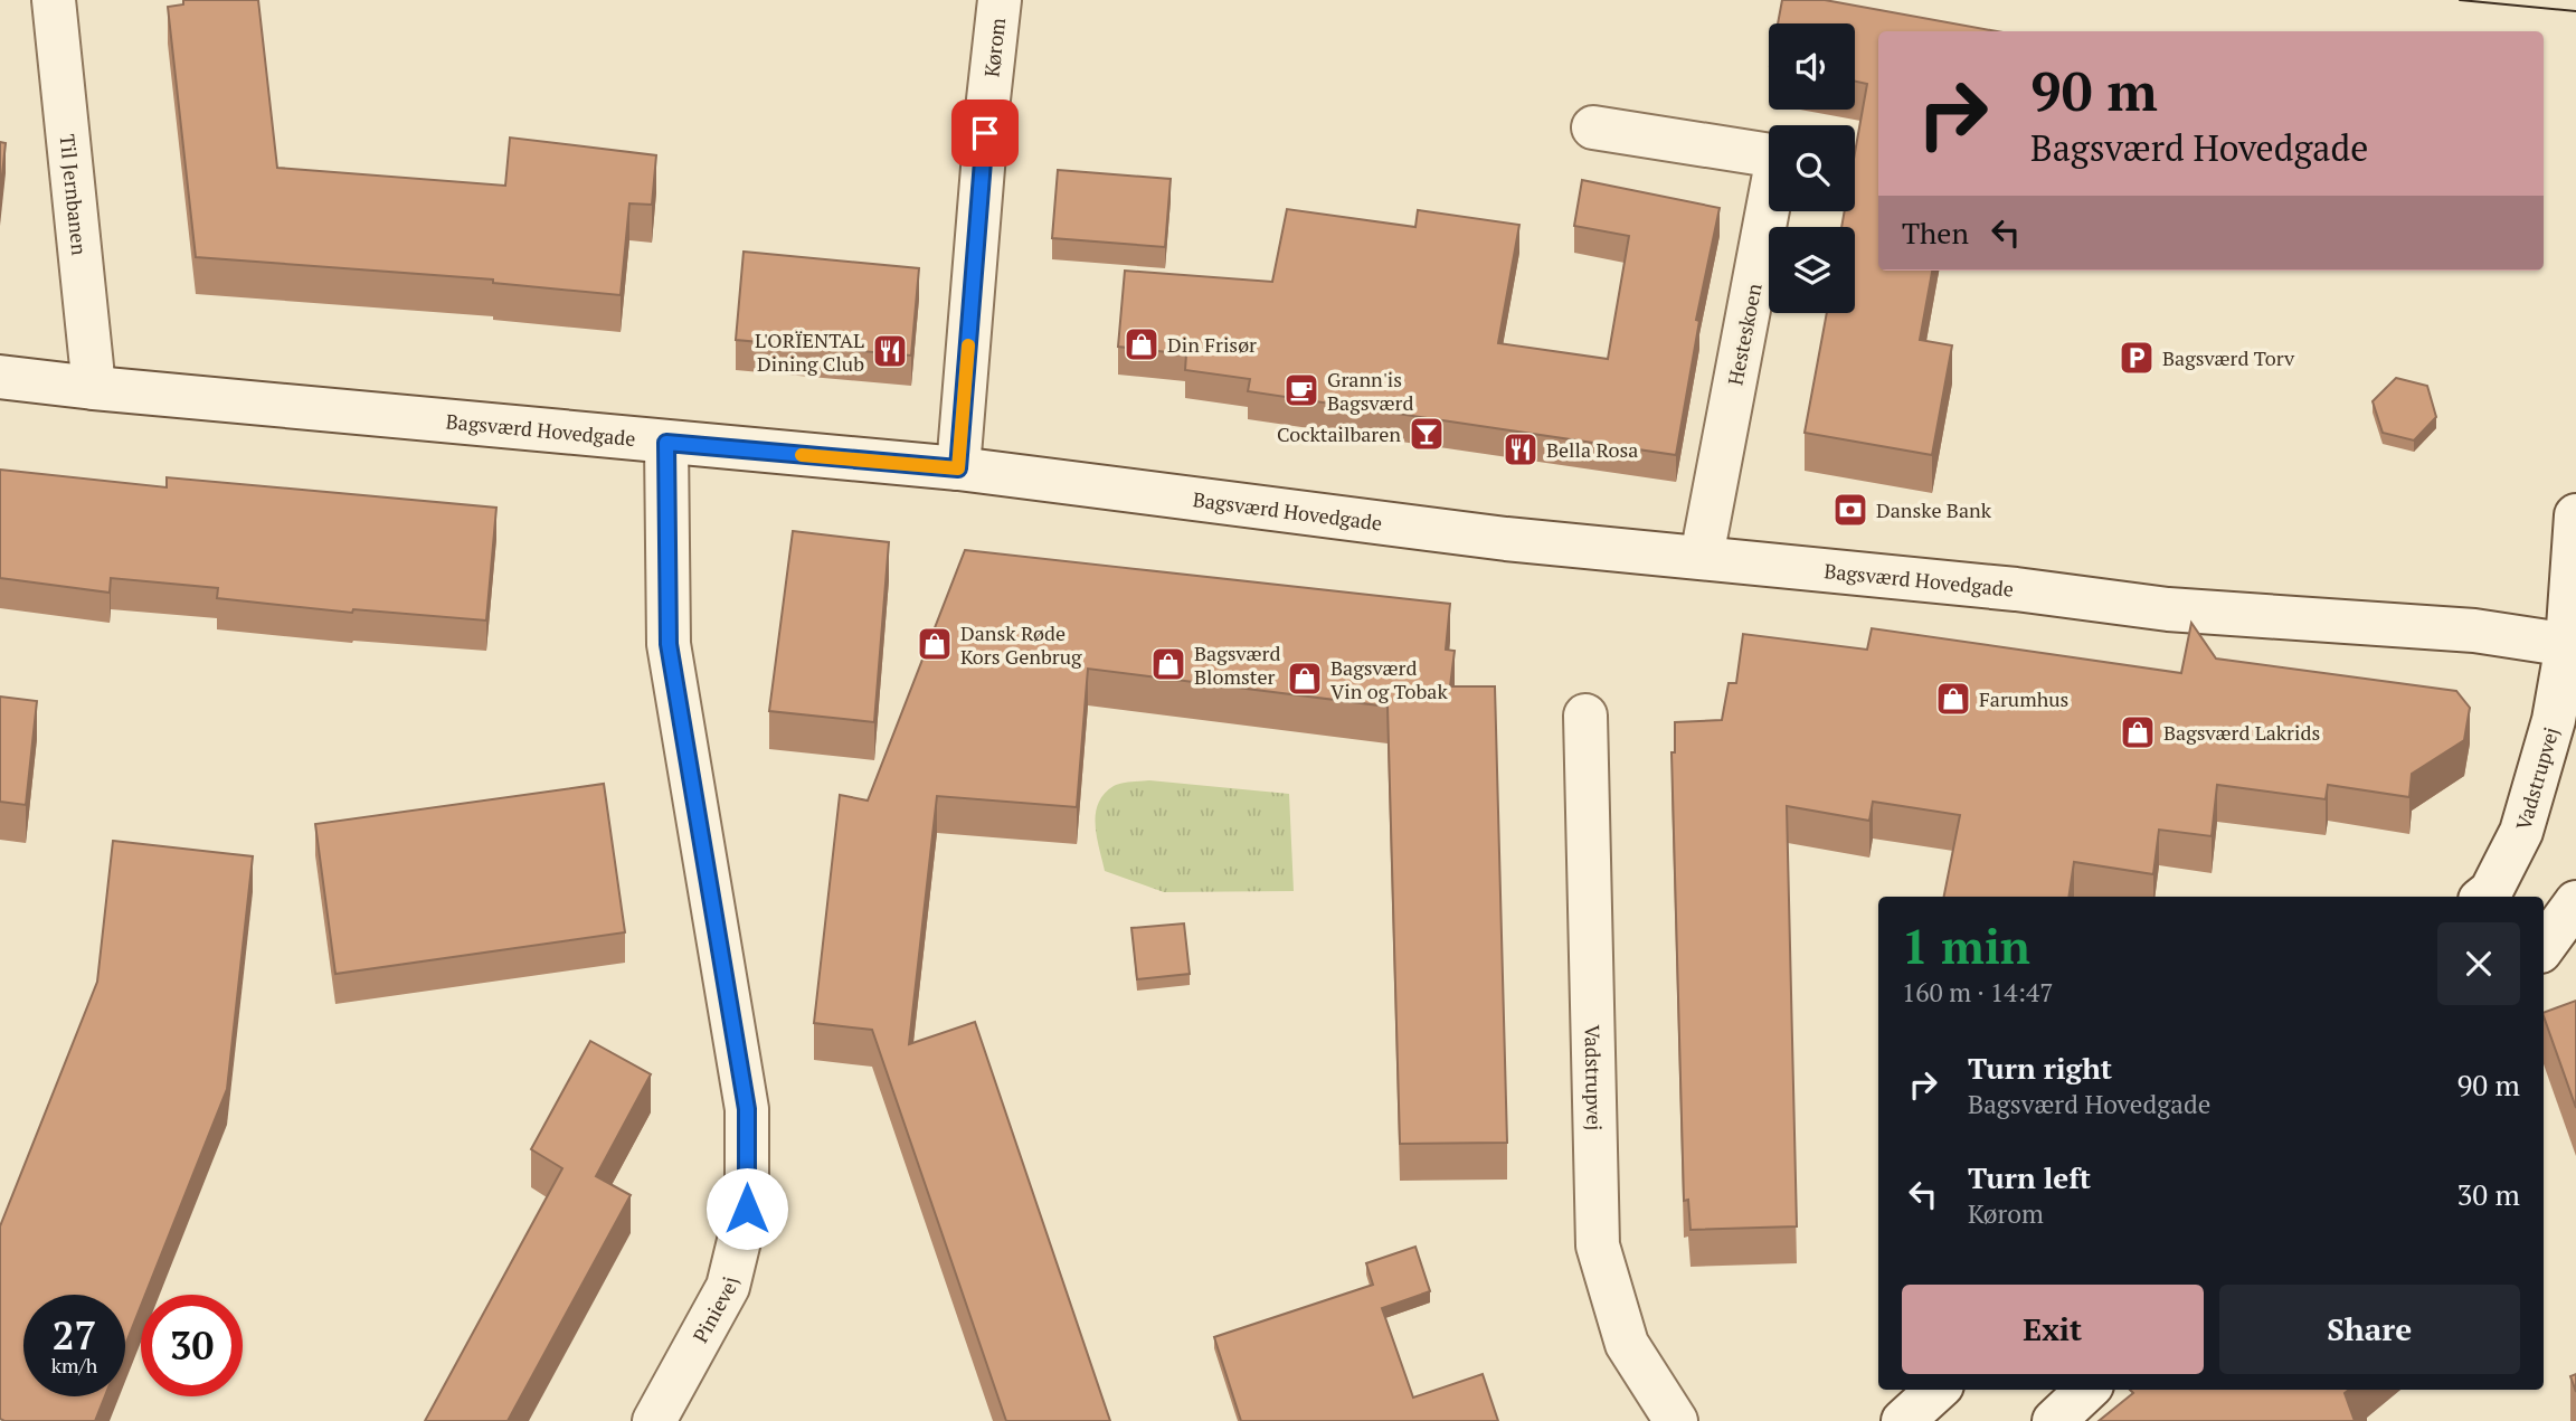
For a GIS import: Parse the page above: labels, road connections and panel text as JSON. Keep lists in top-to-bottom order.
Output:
{
  "streets": {
    "street": [
      "Kørom",
      "Til Jernbanen",
      "Hesteskoen",
      "Bagsværd Hovedgade",
      "Vadstrupvej",
      "Pinievej"
    ]
  },
  "crossings": [
    ["Kørom", "Bagsværd Hovedgade"],
    ["Til Jernbanen", "Bagsværd Hovedgade"],
    ["Hesteskoen", "Bagsværd Hovedgade"],
    ["Bagsværd Hovedgade", "Vadstrupvej"],
    ["Bagsværd Hovedgade", "Pinievej"]
  ],
  "places": {
    "shop": [
      "Din Frisør",
      "Dansk Røde Kors Genbrug",
      "Bagsværd Blomster",
      "Bagsværd Vin og Tobak",
      "Farumhus",
      "Bagsværd Lakrids"
    ],
    "restaurant": ["L'ORÏENTAL Dining Club", "Bella Rosa"],
    "parking": ["Bagsværd Torv"],
    "cafe": ["Grann'is Bagsværd"],
    "bar": ["Cocktailbaren"],
    "bank": ["Danske Bank"]
  },
  "page": {
    "turn": ["90 m", "Bagsværd Hovedgade"],
    "then": "Then",
    "heading": ["1 min", "160 m · 14:47"],
    "list": [
      {
        "name": "Turn right",
        "note": "Bagsværd Hovedgade",
        "value": "90 m"
      },
      {
        "name": "Turn left",
        "note": "Kørom",
        "value": "30 m"
      }
    ],
    "buttons": ["Exit", "Share"],
    "speed": "27 km/h",
    "limit": "30"
  }
}
